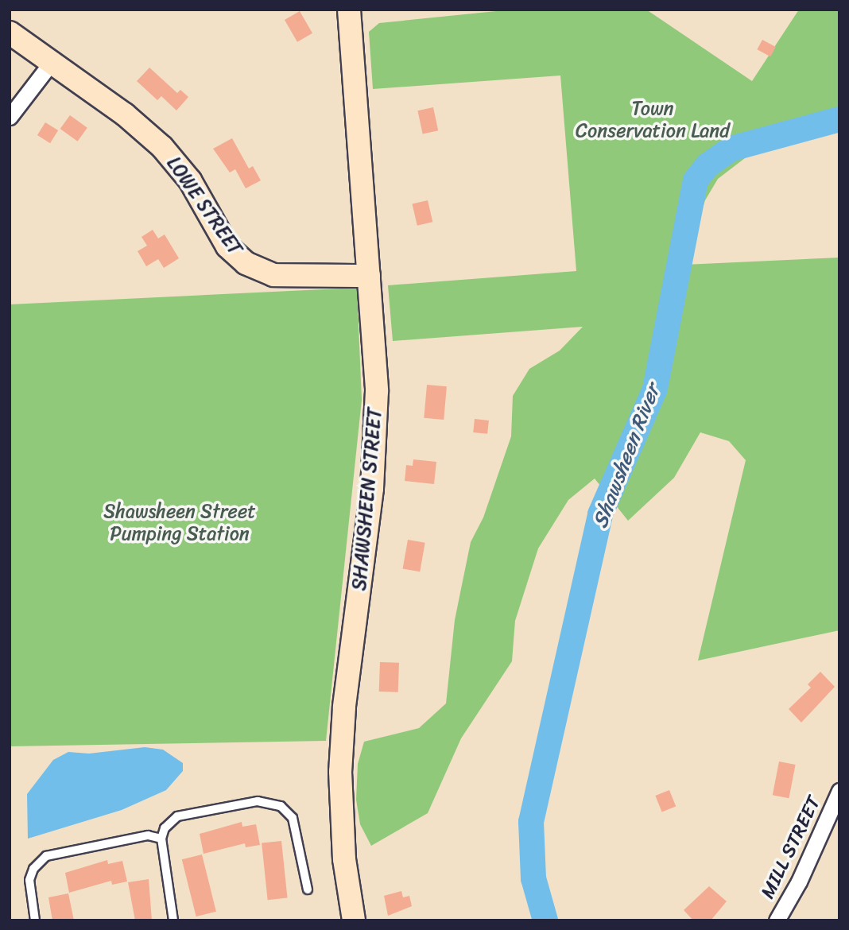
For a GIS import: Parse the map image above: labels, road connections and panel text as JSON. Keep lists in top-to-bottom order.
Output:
{
  "streets": {
    "main road": ["LOWE STREET", "SHAWSHEEN STREET"],
    "street": ["MILL STREET"]
  },
  "crossings": [
    ["LOWE STREET", "SHAWSHEEN STREET"]
  ],
  "water": ["Shawsheen River"],
  "parks": ["Town Conservation Land", "Shawsheen Street Pumping Station"]
}
